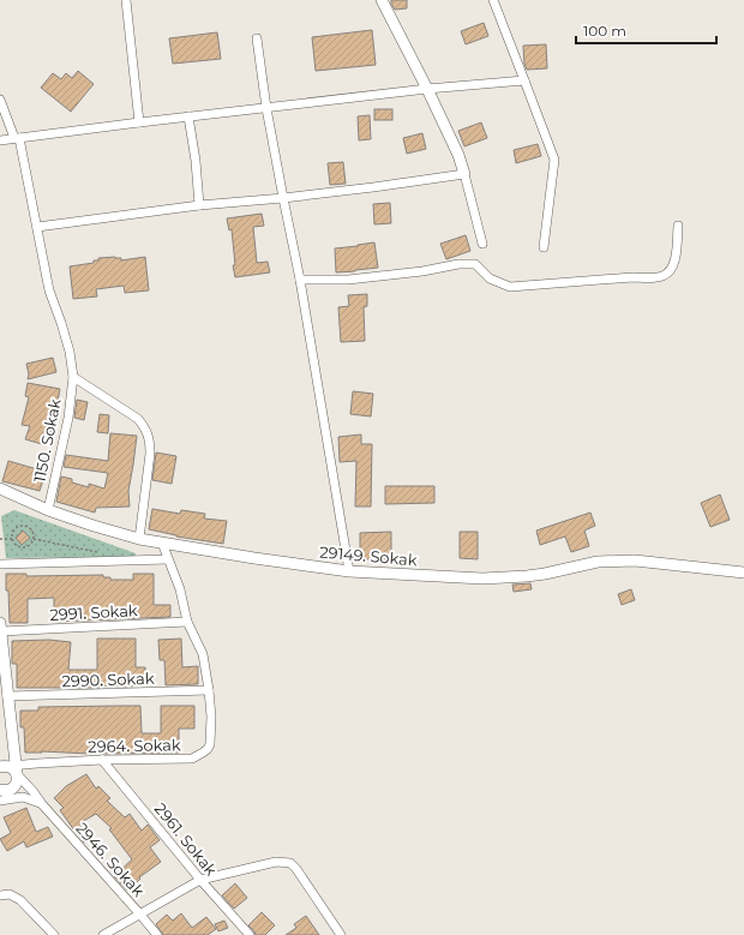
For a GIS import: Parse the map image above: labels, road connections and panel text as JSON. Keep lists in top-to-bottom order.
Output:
{
  "streets": {
    "street": [
      "1150. Sokak",
      "29149. Sokak",
      "2991. Sokak",
      "2990. Sokak",
      "2964. Sokak",
      "2961. Sokak",
      "2946. Sokak"
    ]
  },
  "crossings": [
    ["1150. Sokak", "29149. Sokak"],
    ["29149. Sokak", "2964. Sokak"],
    ["2991. Sokak", "2964. Sokak"],
    ["2990. Sokak", "2964. Sokak"],
    ["2964. Sokak", "2961. Sokak"],
    ["2964. Sokak", "2946. Sokak"]
  ],
  "scale_bar": "100 m"
}
